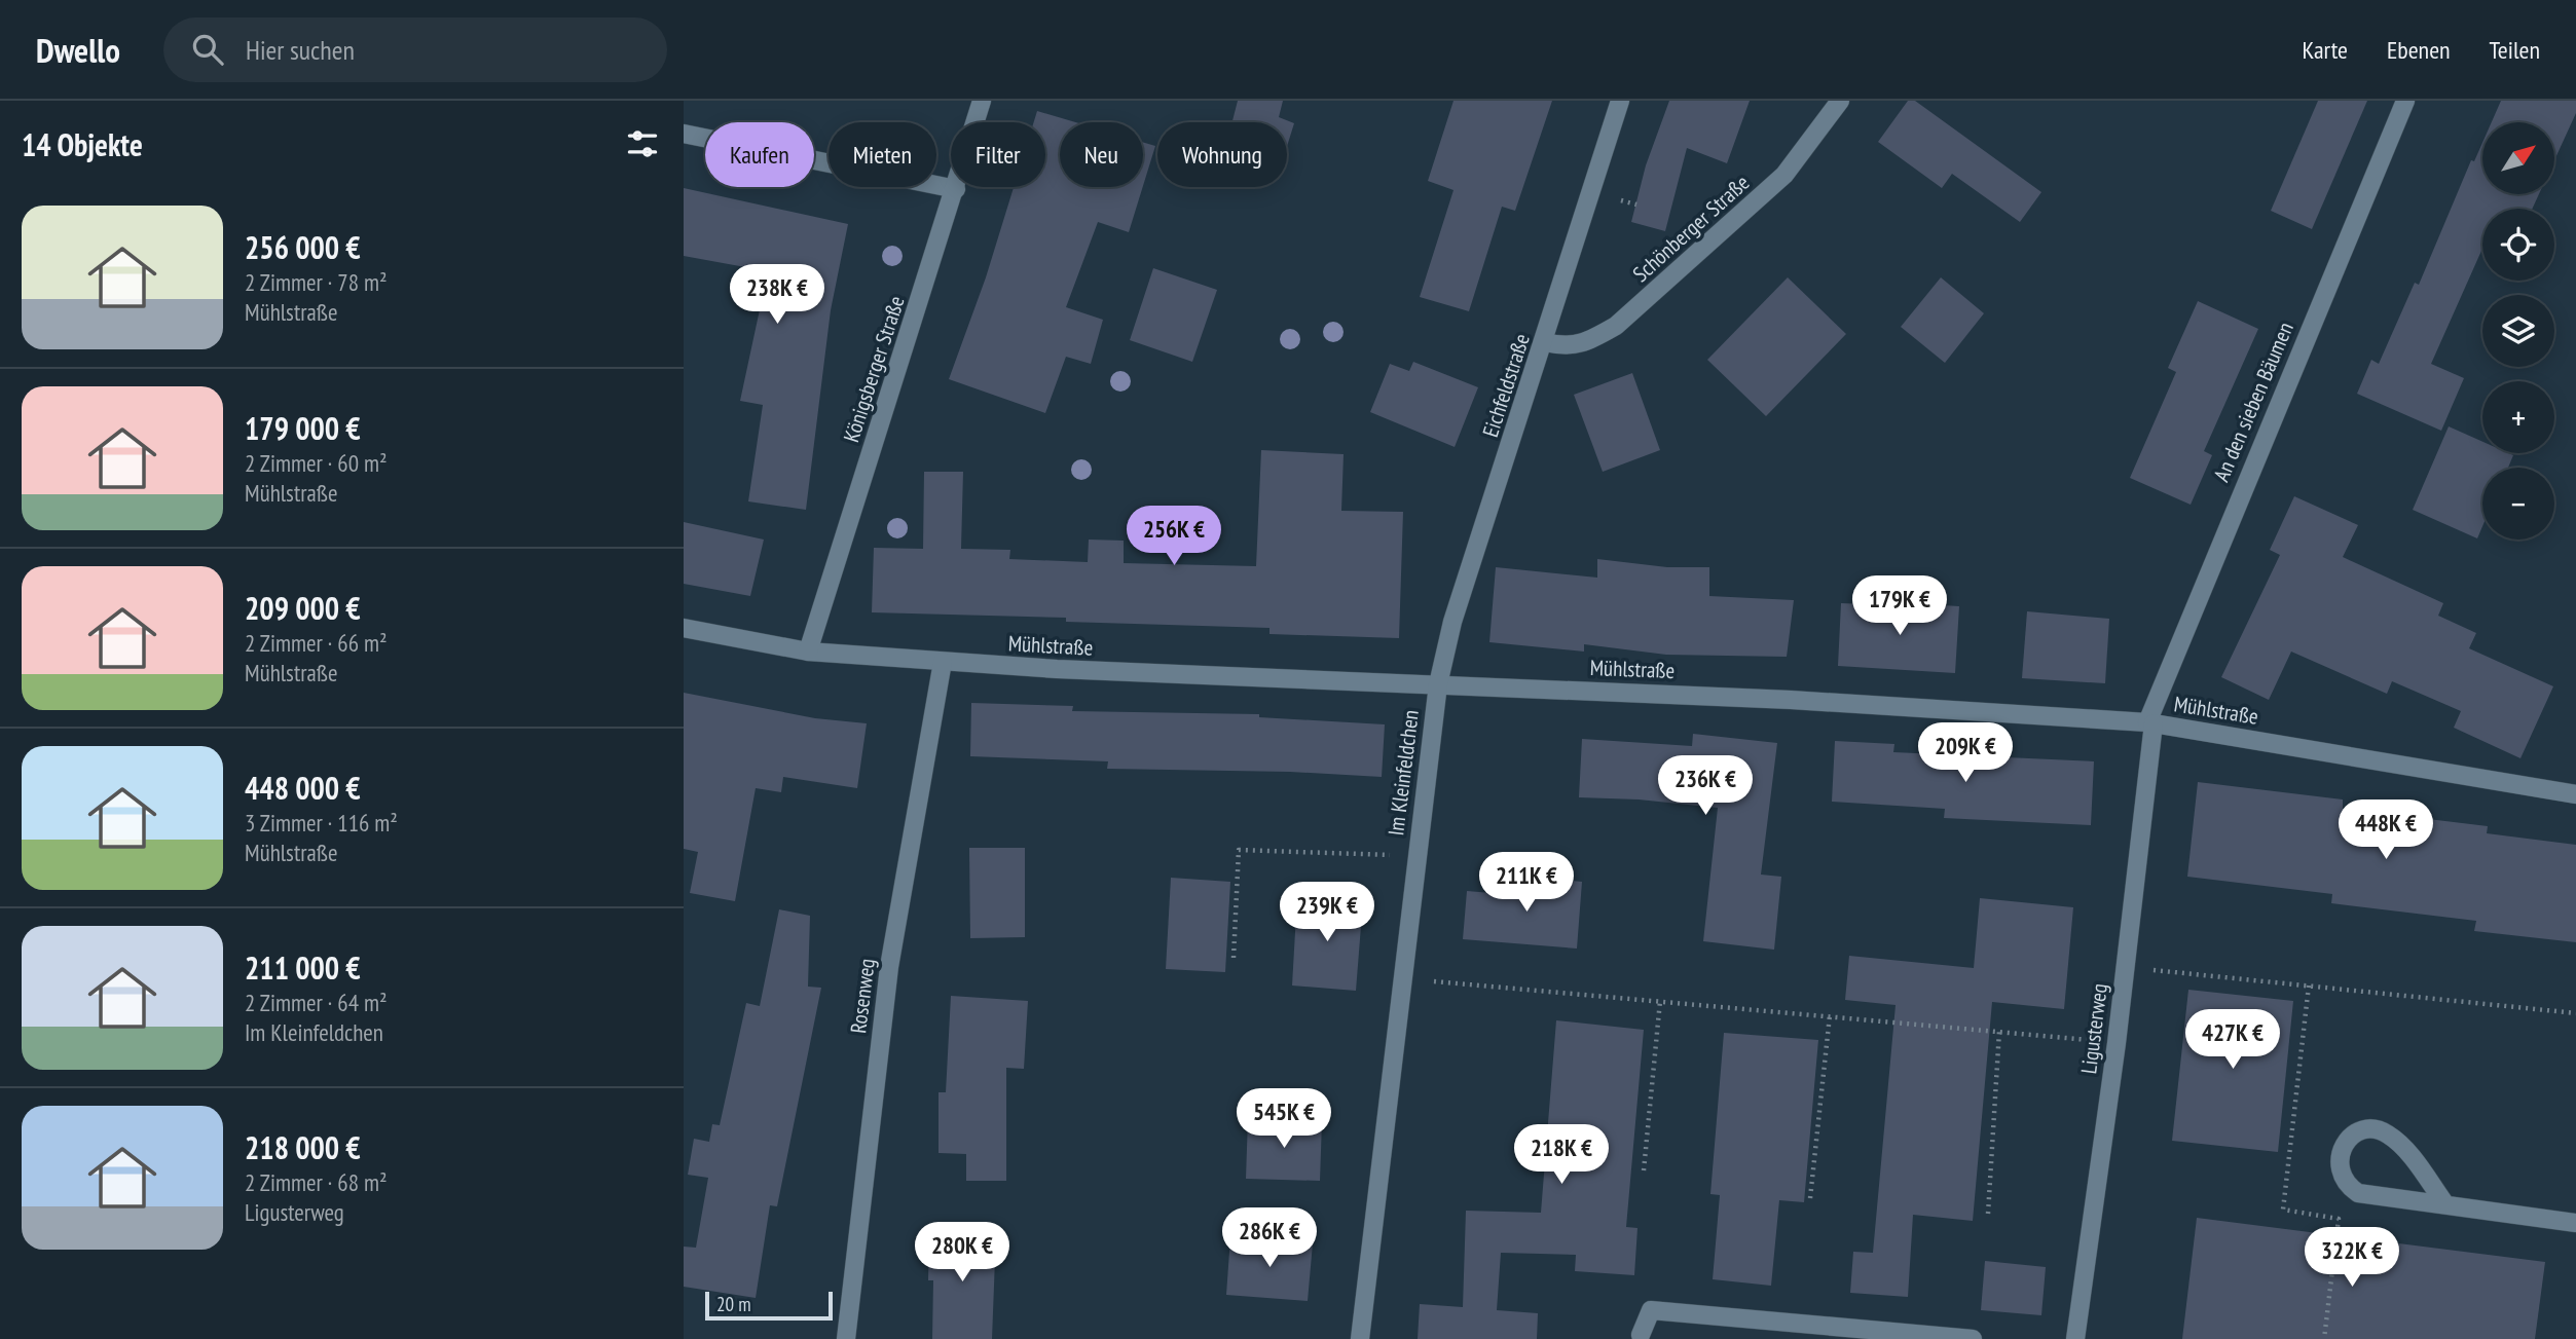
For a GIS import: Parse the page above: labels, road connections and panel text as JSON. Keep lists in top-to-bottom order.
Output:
{
  "streets": {
    "street": [
      "Schönberger Straße",
      "Königsberger Straße",
      "Eichfeldstraße",
      "An den sieben Bäumen",
      "Mühlstraße",
      "Im Kleinfeldchen",
      "Rosenweg",
      "Ligusterweg"
    ]
  },
  "crossings": [
    ["Schönberger Straße", "Eichfeldstraße"],
    ["Königsberger Straße", "Mühlstraße"],
    ["Eichfeldstraße", "Mühlstraße"],
    ["Eichfeldstraße", "Im Kleinfeldchen"],
    ["An den sieben Bäumen", "Mühlstraße"],
    ["An den sieben Bäumen", "Ligusterweg"],
    ["Mühlstraße", "Im Kleinfeldchen"],
    ["Mühlstraße", "Rosenweg"],
    ["Mühlstraße", "Ligusterweg"]
  ],
  "scale_bar": "20 m",
  "north": "top right",
  "page": {
    "header": "Dwello",
    "search": "Hier suchen",
    "nav": ["Karte", "Ebenen", "Teilen"],
    "heading": "14 Objekte",
    "map_buttons": ["+", "−"],
    "chip": [
      "Kaufen",
      "Mieten",
      "Filter",
      "Neu",
      "Wohnung"
    ],
    "list": [
      {
        "name": "256 000 €",
        "note": "2 Zimmer · 78 m² · Mühlstraße"
      },
      {
        "name": "179 000 €",
        "note": "2 Zimmer · 60 m² · Mühlstraße"
      },
      {
        "name": "209 000 €",
        "note": "2 Zimmer · 66 m² · Mühlstraße"
      },
      {
        "name": "448 000 €",
        "note": "3 Zimmer · 116 m² · Mühlstraße"
      },
      {
        "name": "211 000 €",
        "note": "2 Zimmer · 64 m² · Im Kleinfeldchen"
      },
      {
        "name": "218 000 €",
        "note": "2 Zimmer · 68 m² · Ligusterweg"
      }
    ],
    "price": [
      "238K €",
      "256K €",
      "179K €",
      "209K €",
      "236K €",
      "448K €",
      "211K €",
      "239K €",
      "427K €",
      "545K €",
      "218K €",
      "286K €",
      "280K €",
      "322K €"
    ],
    "scale": "20 m"
  }
}
